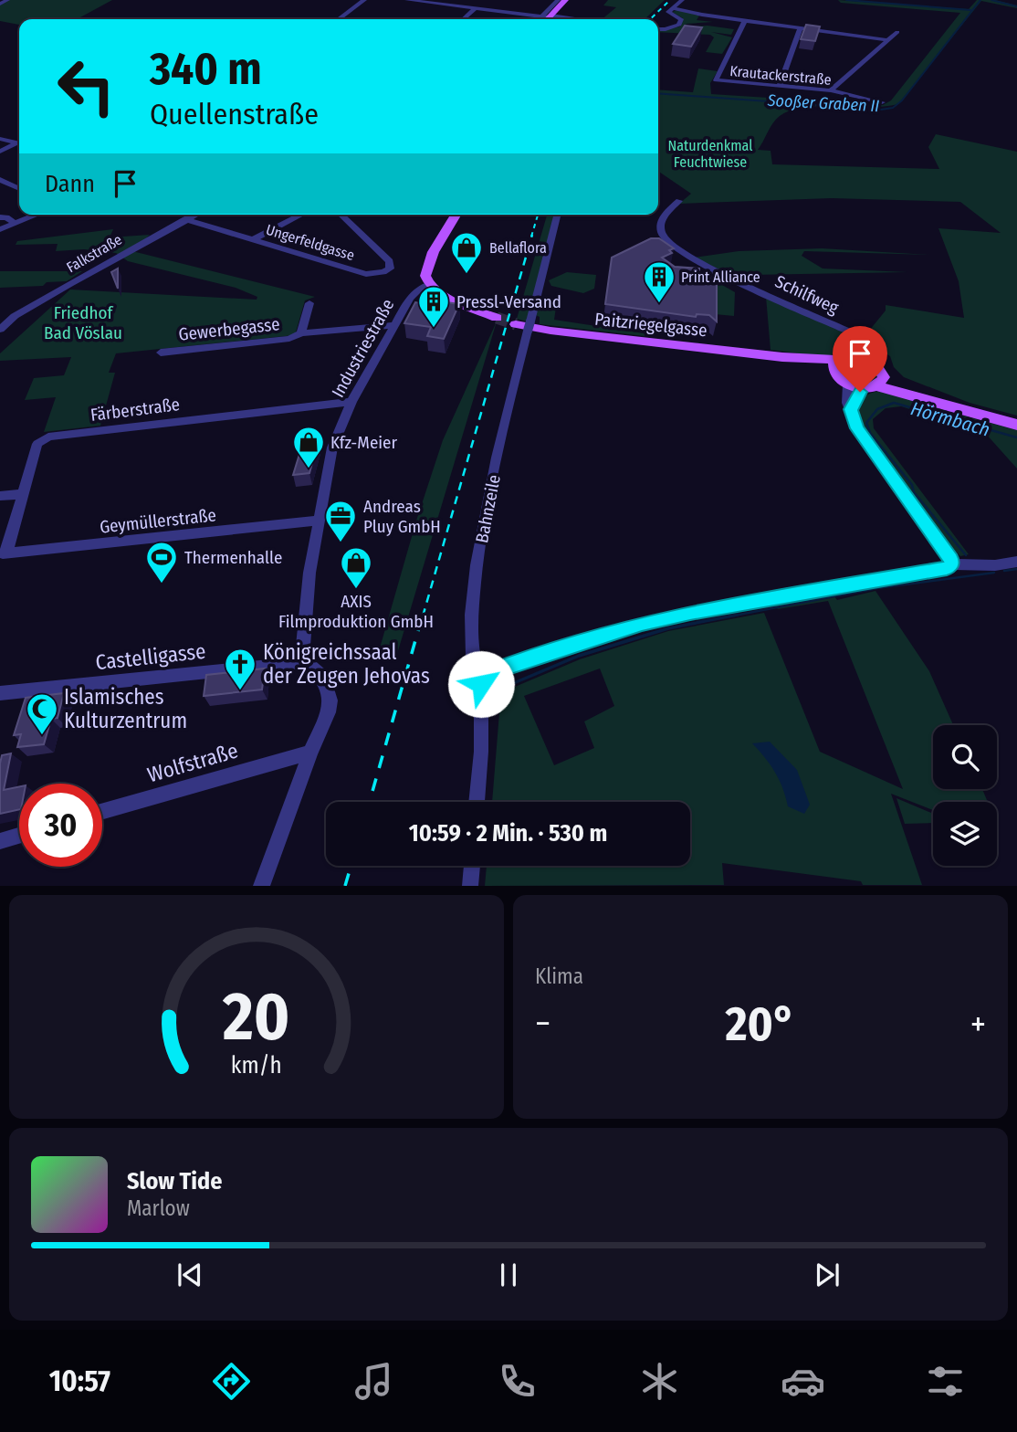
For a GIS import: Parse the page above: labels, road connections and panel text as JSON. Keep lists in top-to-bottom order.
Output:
{
  "streets": {
    "main road": ["Paitzriegelgasse"],
    "street": [
      "Krautackerstraße",
      "Ungerfeldgasse",
      "Falkstraße",
      "Schilfweg",
      "Gewerbegasse",
      "Industriestraße",
      "Färberstraße",
      "Bahnzeile",
      "Geymüllerstraße",
      "Castelligasse",
      "Wolfstraße"
    ]
  },
  "crossings": [
    ["Ungerfeldgasse", "Falkstraße"],
    ["Schilfweg", "Paitzriegelgasse"],
    ["Paitzriegelgasse", "Bahnzeile"],
    ["Gewerbegasse", "Industriestraße"],
    ["Industriestraße", "Färberstraße"],
    ["Industriestraße", "Geymüllerstraße"],
    ["Färberstraße", "Geymüllerstraße"]
  ],
  "water": ["Sooßer Graben II", "Hörmbach"],
  "parks": ["Naturdenkmal Feuchtwiese", "Friedhof Bad Vöslau"],
  "places": {
    "shop": ["Bellaflora", "Kfz-Meier", "AXIS Filmproduktion GmbH"],
    "building": ["Print Alliance", "Pressl-Versand"],
    "office": ["Andreas Pluy GmbH"],
    "sports": ["Thermenhalle"],
    "church": ["Königreichssaal der Zeugen Jehovas"],
    "mosque": ["Islamisches Kulturzentrum"]
  },
  "page": {
    "turn": ["340 m", "Quellenstraße"],
    "then": "Dann",
    "limit": "30",
    "trip": "10:59 · 2 Min. · 530 m",
    "tile": "Klima",
    "heat": ["−", "20°", "+"],
    "song": ["Slow Tide", "Marlow"],
    "tabs": "10:57",
    "gauge": ["20", "km/h"]
  }
}
